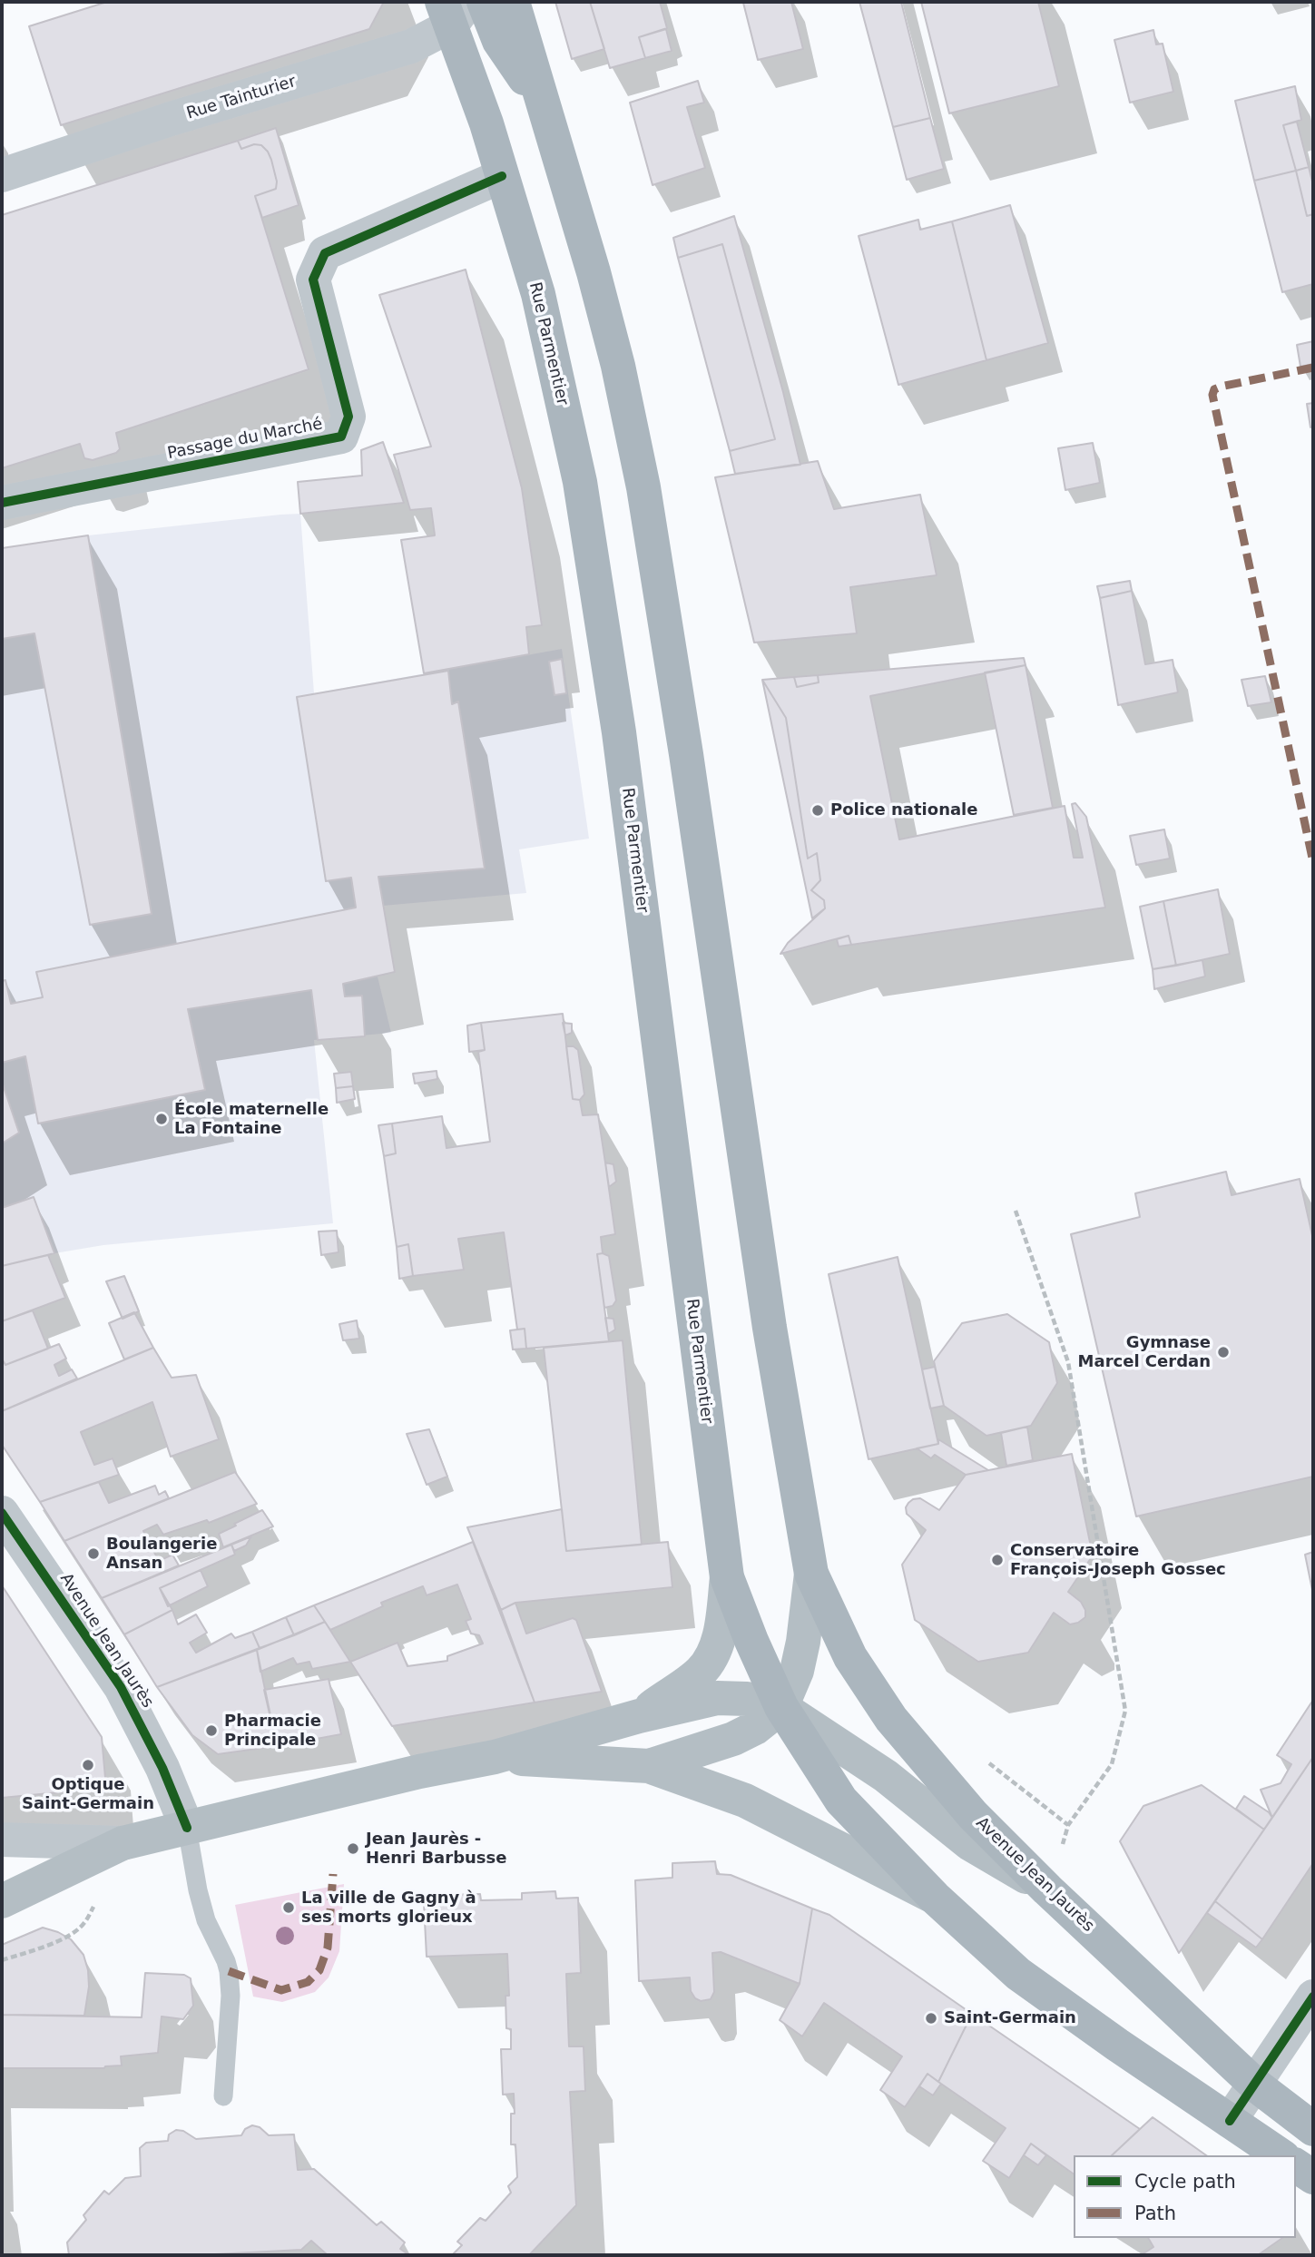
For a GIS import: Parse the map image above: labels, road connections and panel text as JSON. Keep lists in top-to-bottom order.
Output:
{
  "streets": {
    "main road": ["Rue Parmentier", "Avenue Jean Jaurès"],
    "street": ["Rue Tainturier", "Passage du Marché"]
  },
  "crossings": [
    ["Rue Tainturier", "Rue Parmentier"],
    ["Rue Parmentier", "Passage du Marché"]
  ],
  "places": [
    "Police nationale",
    "École maternelle La Fontaine",
    "Gymnase Marcel Cerdan",
    "Boulangerie Ansan",
    "Conservatoire François-Joseph Gossec",
    "Pharmacie Principale",
    "Optique Saint-Germain",
    "Jean Jaurès - Henri Barbusse",
    "La ville de Gagny à ses morts glorieux",
    "Saint-Germain"
  ],
  "legend": ["Cycle path", "Path"]
}
